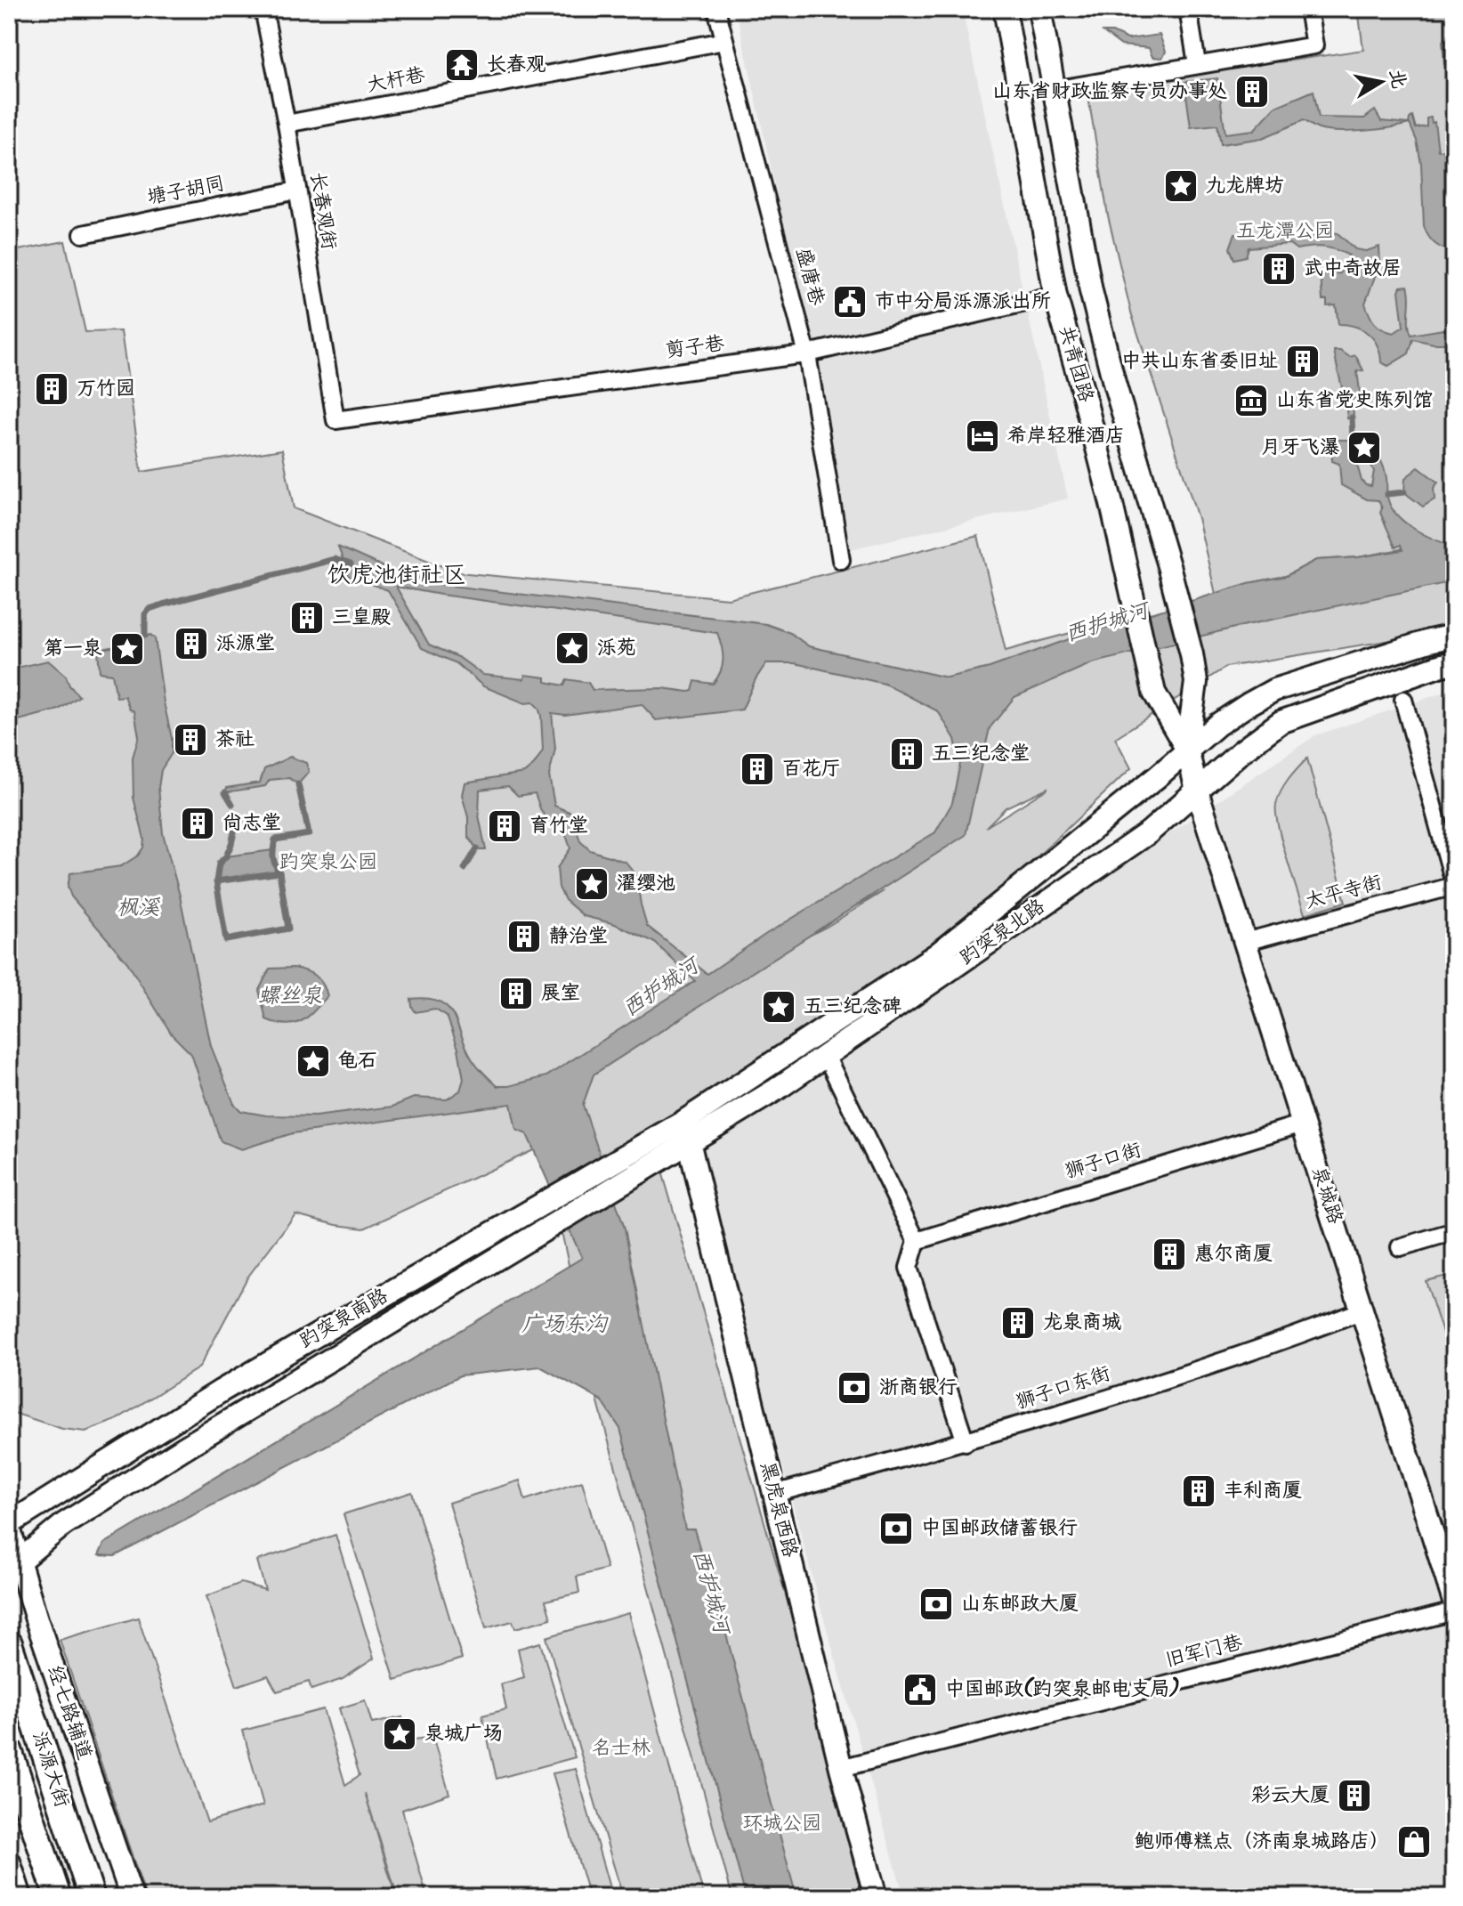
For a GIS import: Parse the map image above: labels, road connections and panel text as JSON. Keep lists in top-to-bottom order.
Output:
{
  "streets": {
    "main road": [
      "共青团路",
      "趵突泉北路",
      "泉城路",
      "趵突泉南路",
      "黑虎泉西路",
      "经七路辅道",
      "泺源大街"
    ],
    "street": [
      "大杆巷",
      "塘子胡同",
      "长春观街",
      "盛唐巷",
      "剪子巷",
      "太平寺街",
      "狮子口街",
      "狮子口东街",
      "旧军门巷"
    ]
  },
  "crossings": [
    ["大杆巷", "长春观街"],
    ["大杆巷", "盛唐巷"],
    ["塘子胡同", "长春观街"],
    ["长春观街", "剪子巷"],
    ["盛唐巷", "剪子巷"],
    ["剪子巷", "共青团路"],
    ["共青团路", "趵突泉北路"],
    ["共青团路", "泉城路"],
    ["太平寺街", "泉城路"],
    ["趵突泉北路", "泉城路"],
    ["趵突泉北路", "趵突泉南路"],
    ["趵突泉北路", "黑虎泉西路"],
    ["狮子口街", "泉城路"],
    ["泉城路", "狮子口东街"],
    ["趵突泉南路", "黑虎泉西路"],
    ["趵突泉南路", "经七路辅道"],
    ["狮子口东街", "黑虎泉西路"],
    ["黑虎泉西路", "旧军门巷"]
  ],
  "districts": ["饮虎池街社区"],
  "water": [
    "西护城河",
    "枫溪",
    "螺丝泉",
    "广场东沟"
  ],
  "parks": [
    "五龙潭公园",
    "趵突泉公园",
    "名士林",
    "环城公园"
  ],
  "places": {
    "temple": ["长春观"],
    "building": [
      "山东省财政监察专员办事处",
      "武中奇故居",
      "中共山东省委旧址",
      "万竹园",
      "三皇殿",
      "泺源堂",
      "茶社",
      "五三纪念堂",
      "百花厅",
      "尚志堂",
      "育竹堂",
      "静治堂",
      "展室",
      "惠尔商厦",
      "龙泉商城",
      "丰利商厦",
      "彩云大厦"
    ],
    "place": [
      "九龙牌坊",
      "月牙飞瀑",
      "泺苑",
      "第一泉",
      "濯缨池",
      "五三纪念碑",
      "龟石",
      "泉城广场"
    ],
    "public building": ["市中分局泺源派出所", "中国邮政(趵突泉邮电支局)"],
    "museum": ["山东省党史陈列馆"],
    "hotel": ["希岸轻雅酒店"],
    "bank": ["浙商银行", "中国邮政储蓄银行", "山东邮政大厦"],
    "shop": ["鲍师傅糕点（济南泉城路店）"]
  },
  "north": "right"
}
